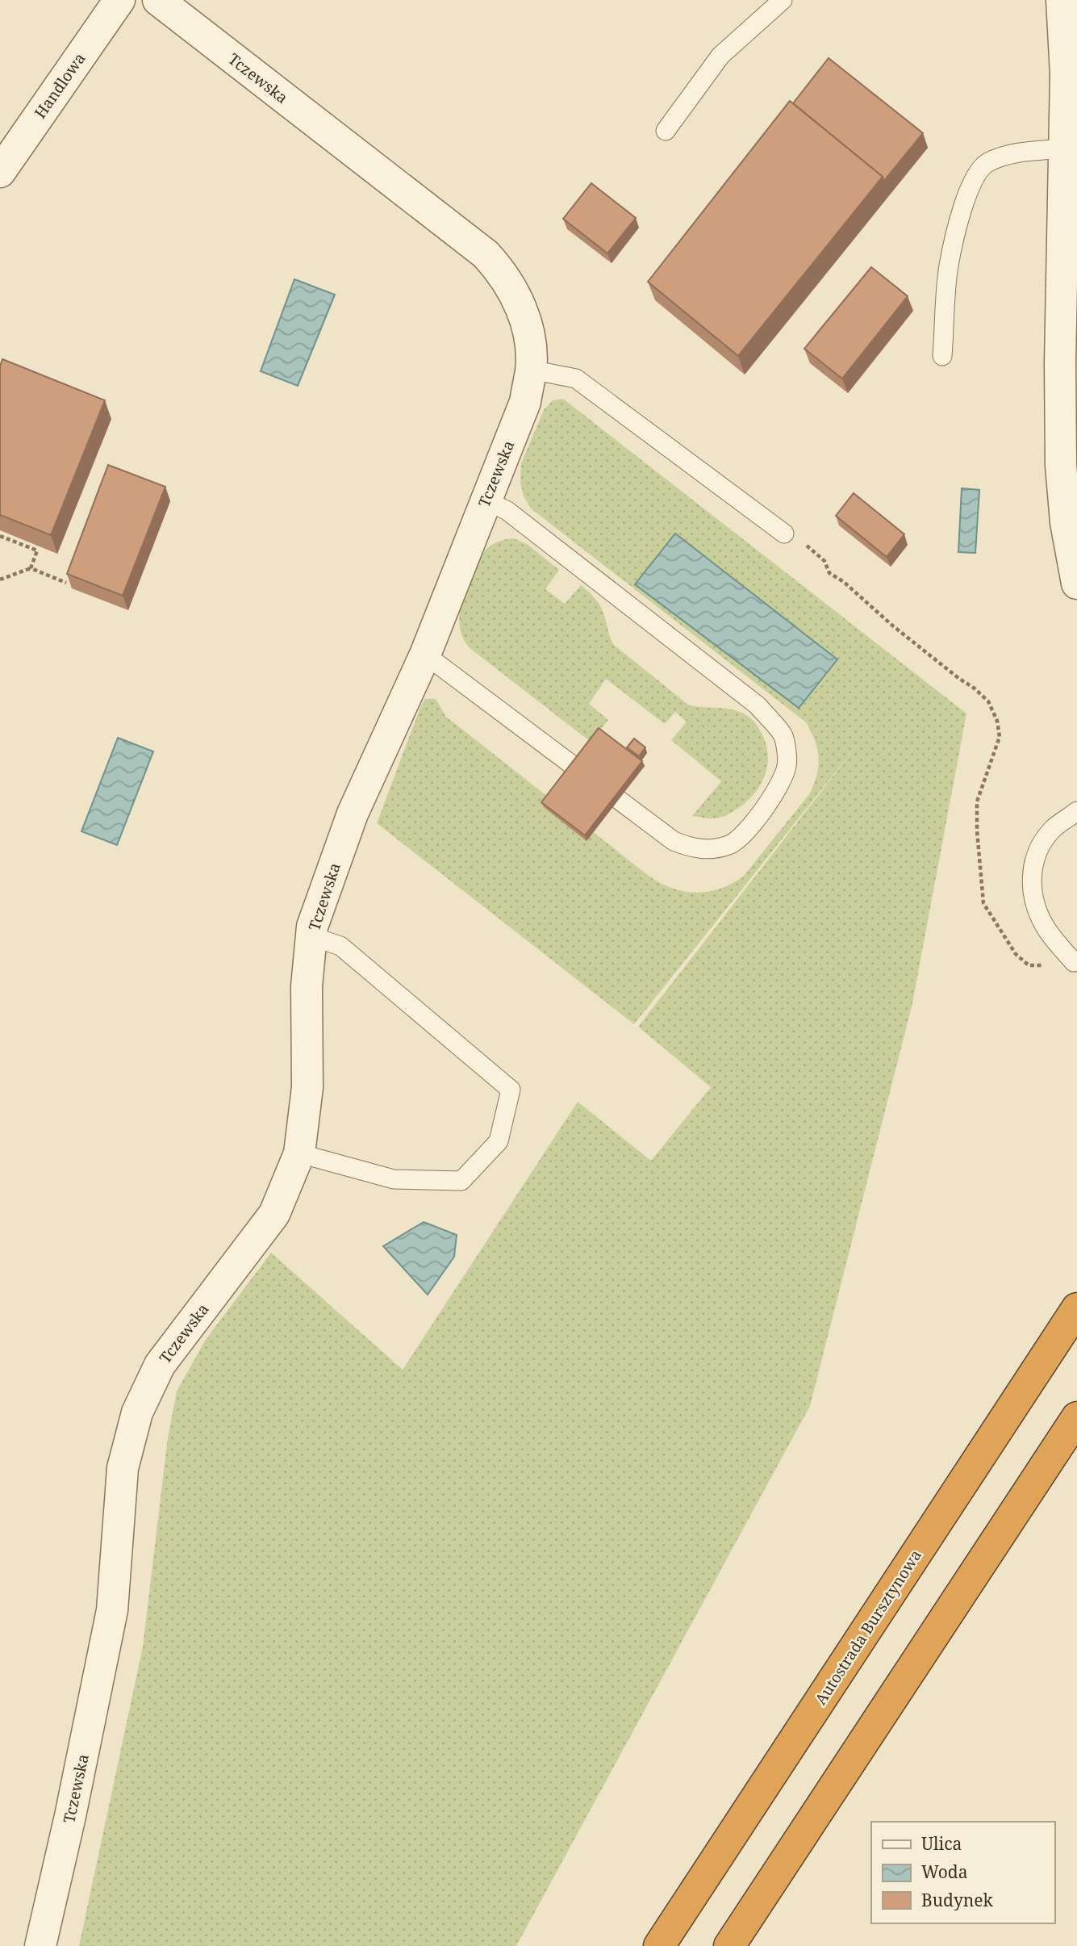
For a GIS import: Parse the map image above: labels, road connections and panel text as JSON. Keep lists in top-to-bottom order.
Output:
{
  "streets": {
    "highway": ["Autostrada Bursztynowa"],
    "street": ["Tczewska", "Handlowa"]
  },
  "legend": ["Ulica", "Woda", "Budynek"]
}
